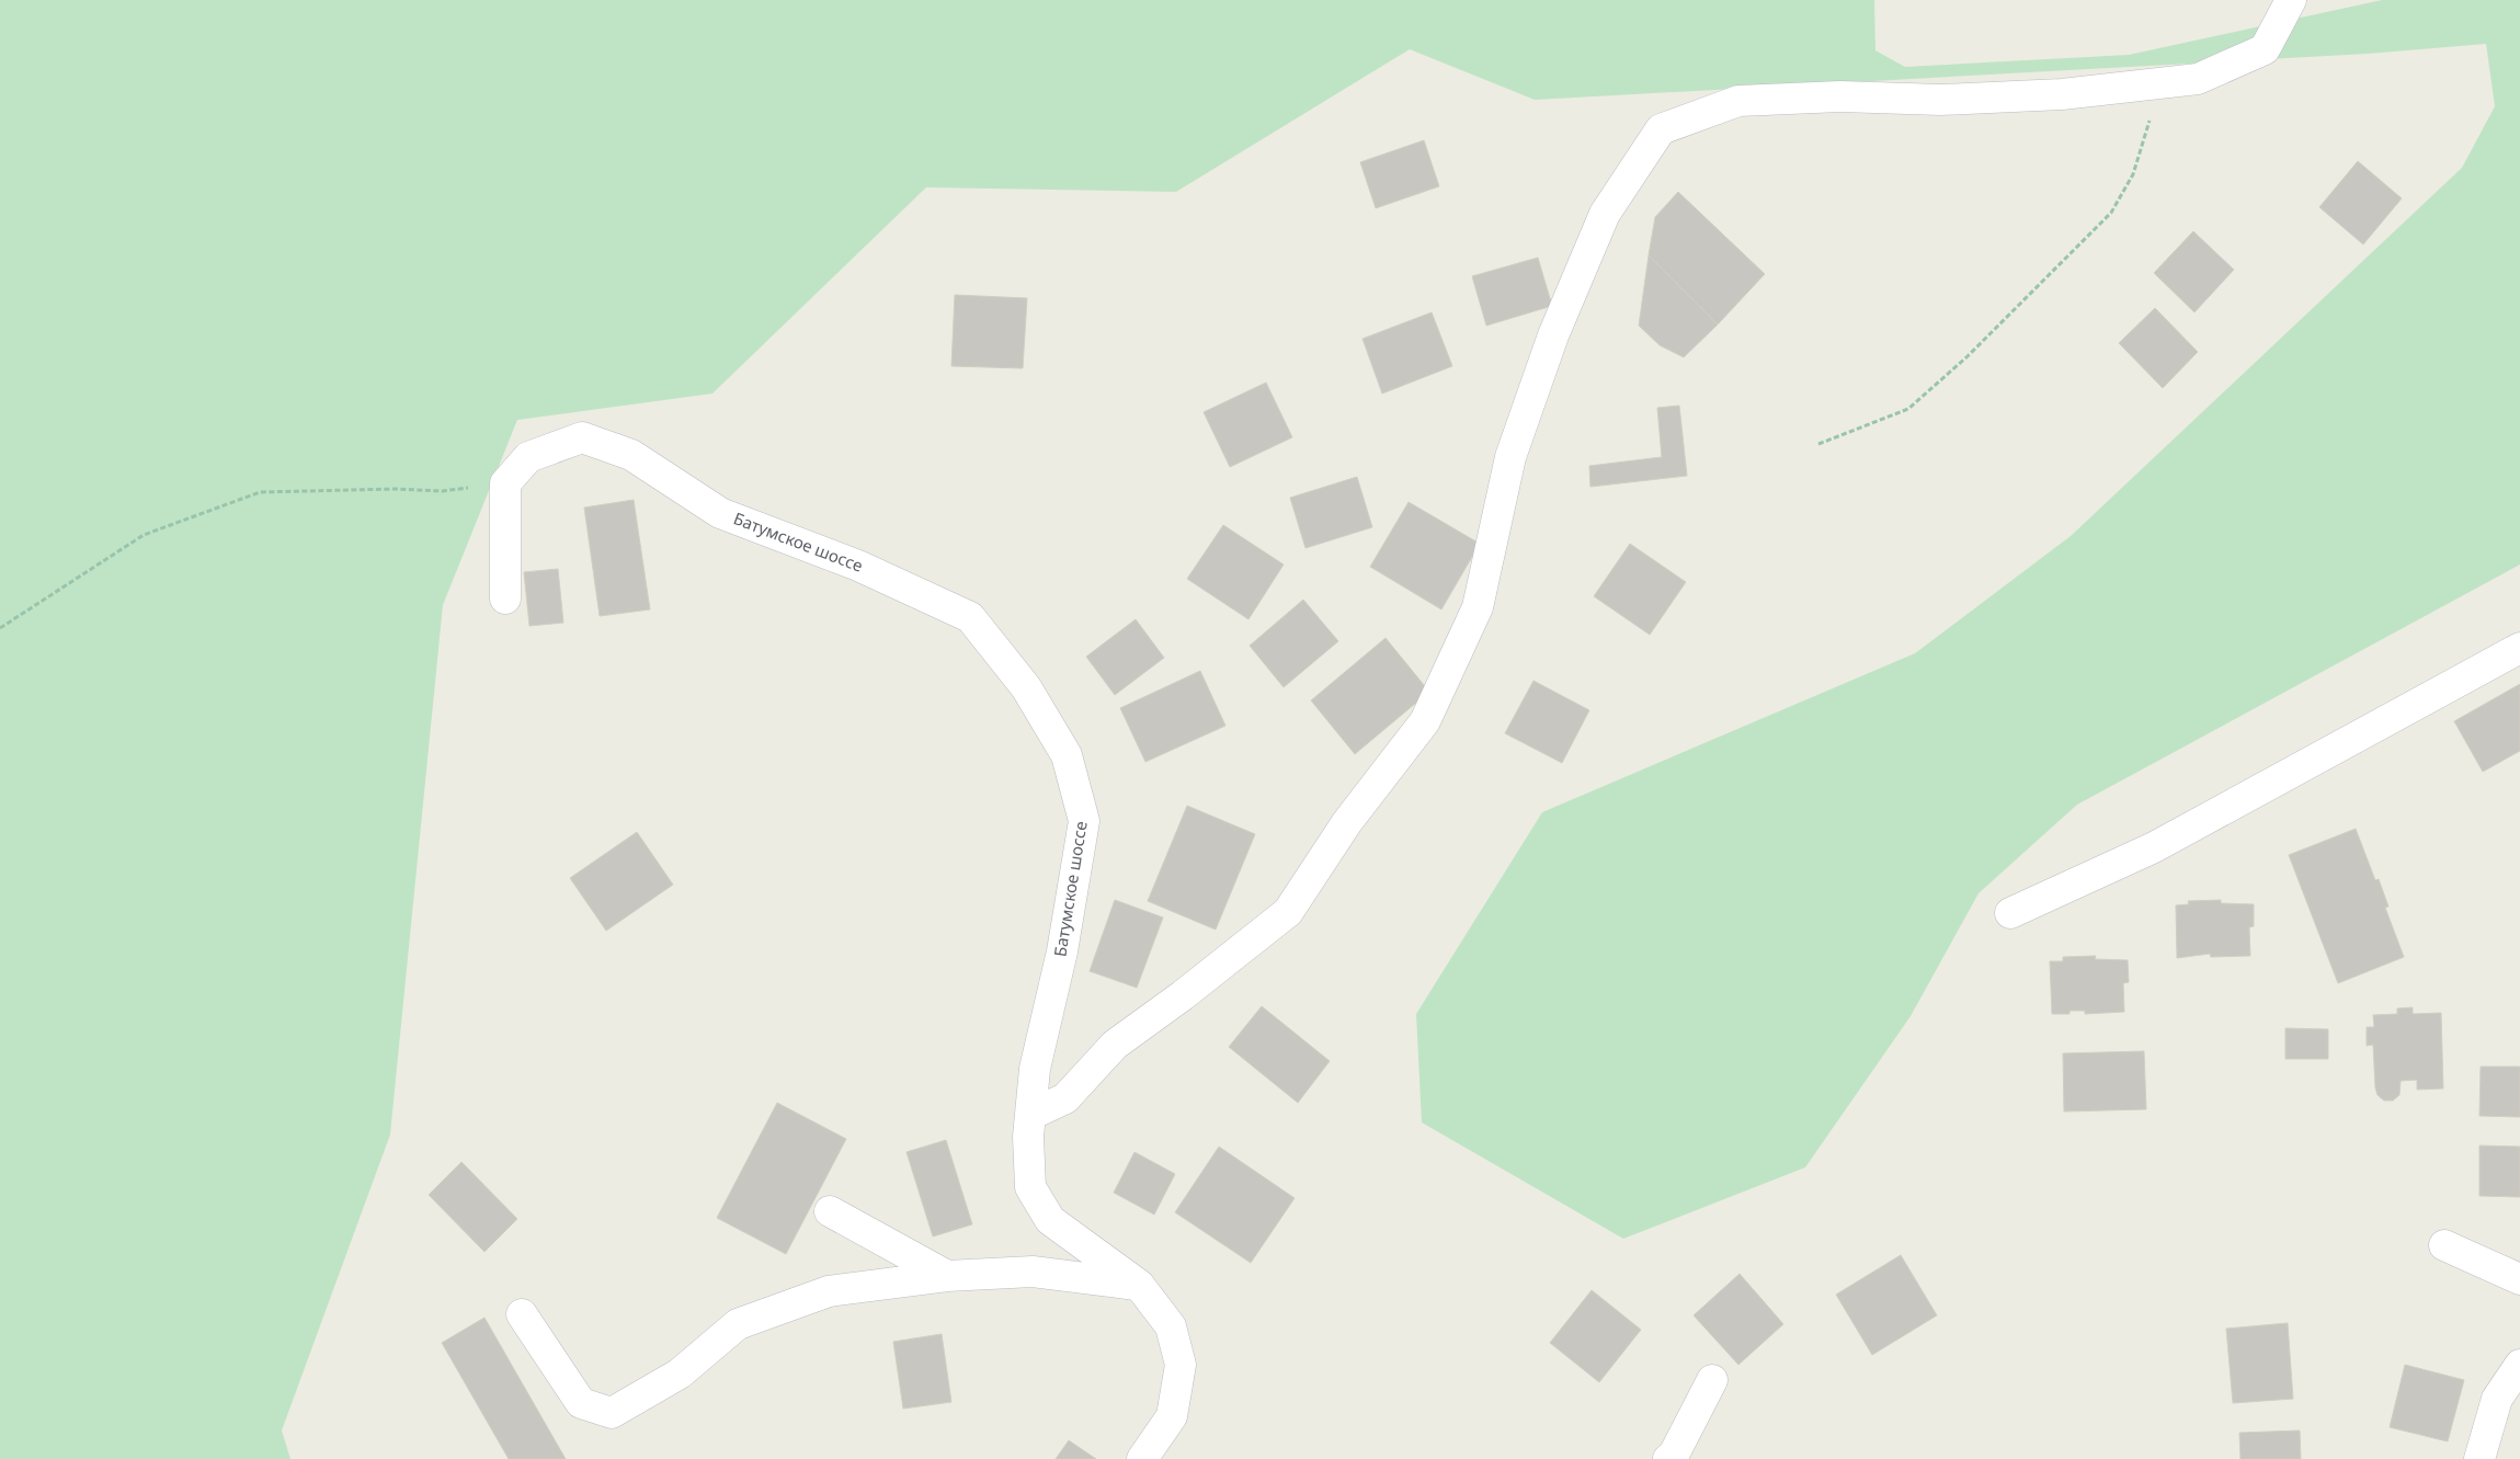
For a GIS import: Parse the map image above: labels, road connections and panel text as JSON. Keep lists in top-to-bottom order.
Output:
{
  "streets": {
    "street": ["Батумское шоссе"]
  }
}
